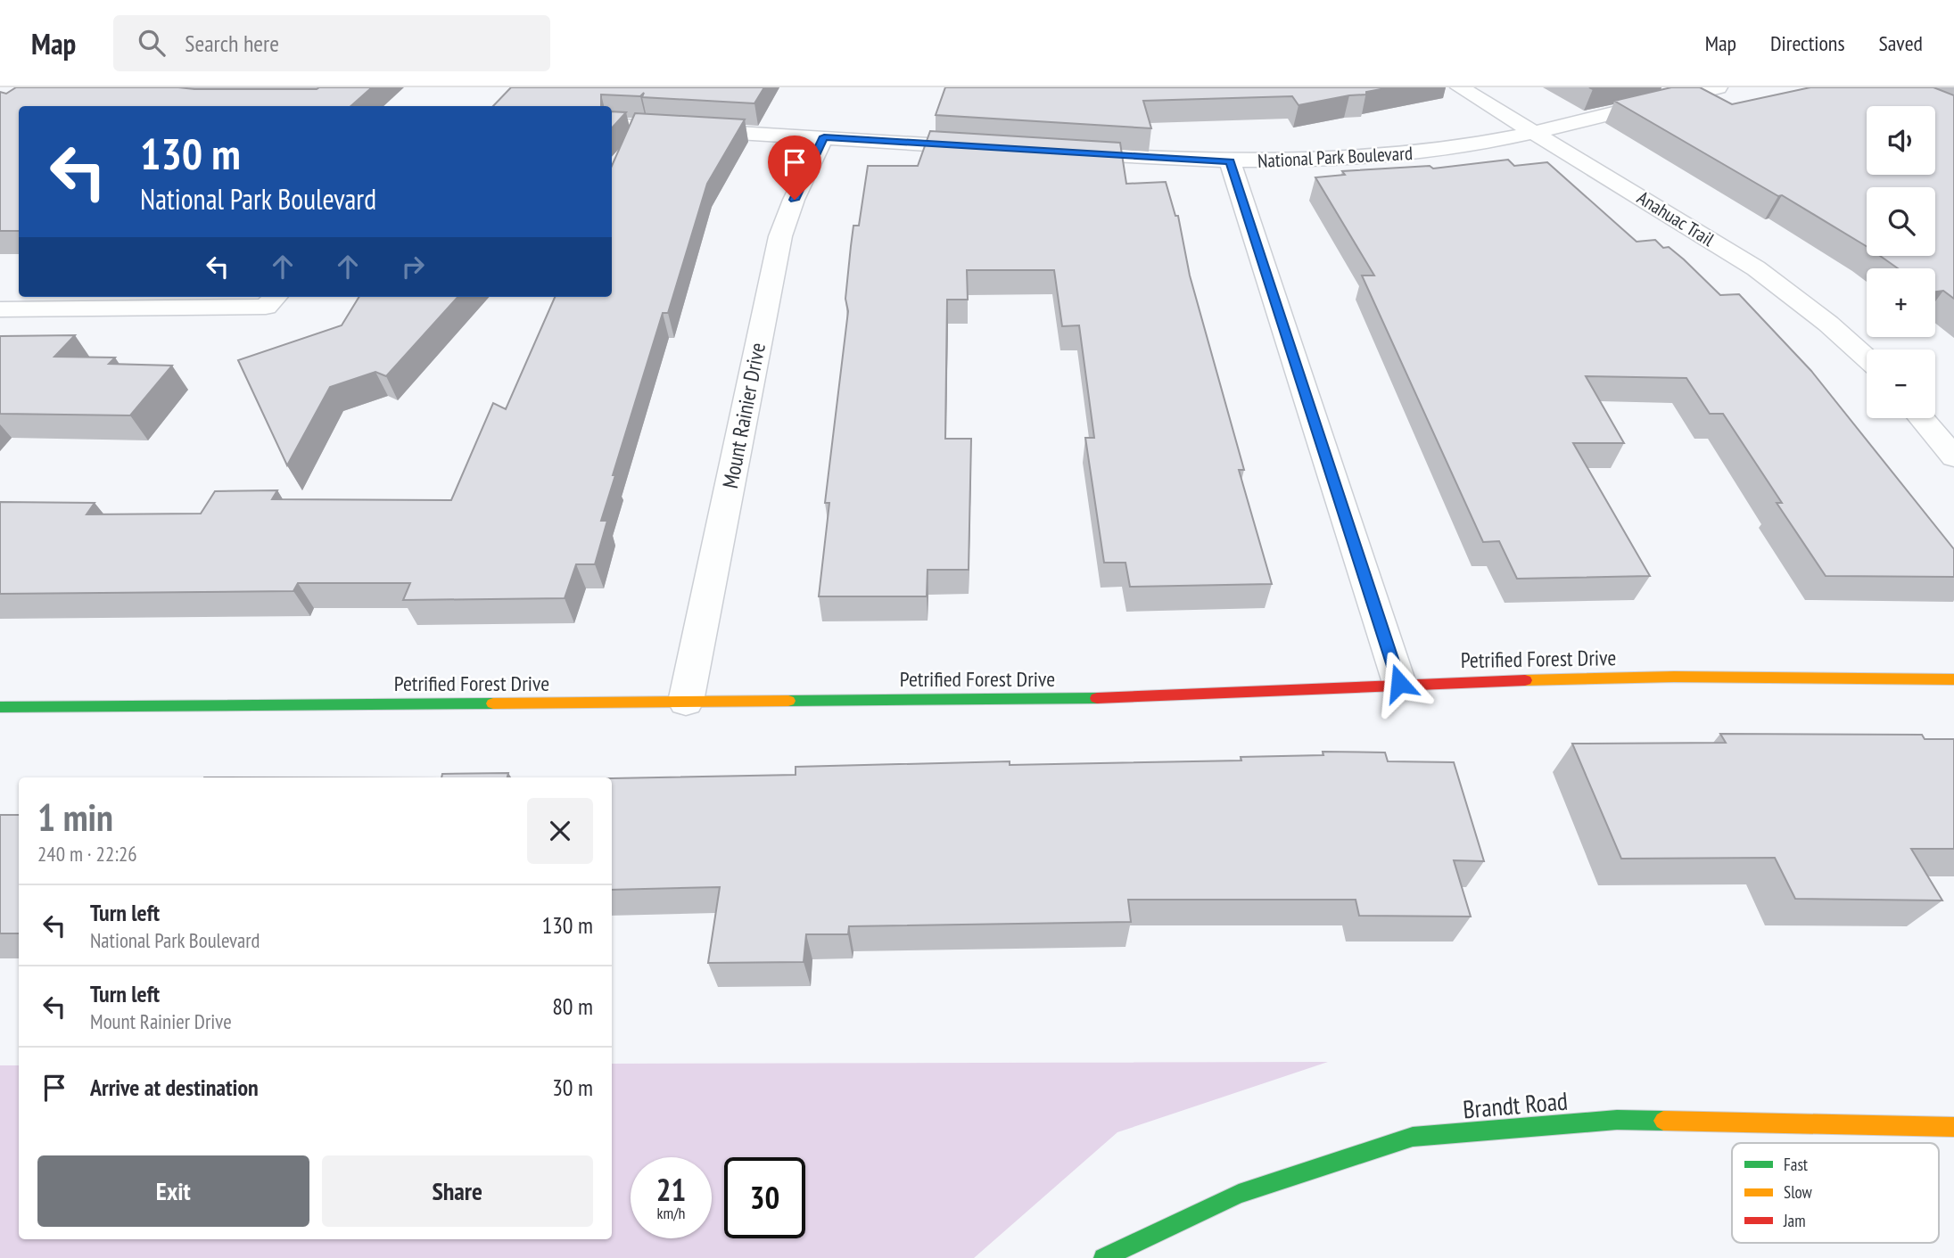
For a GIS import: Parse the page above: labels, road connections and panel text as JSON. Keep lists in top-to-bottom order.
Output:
{
  "streets": {
    "street": [
      "National Park Boulevard",
      "Anahuac Trail",
      "Mount Rainier Drive",
      "Petrified Forest Drive",
      "Brandt Road"
    ]
  },
  "crossings": [
    ["National Park Boulevard", "Anahuac Trail"],
    ["Mount Rainier Drive", "Petrified Forest Drive"]
  ],
  "legend": ["Fast", "Slow", "Jam"],
  "page": {
    "header": "Map",
    "search": "Search here",
    "nav": ["Map", "Directions", "Saved"],
    "map_buttons": ["+", "−"],
    "turn": ["130 m", "National Park Boulevard"],
    "heading": ["1 min", "240 m · 22:26"],
    "list": [
      {
        "name": "Turn left",
        "note": "National Park Boulevard",
        "value": "130 m"
      },
      {
        "name": "Turn left",
        "note": "Mount Rainier Drive",
        "value": "80 m"
      },
      {
        "name": "Arrive at destination",
        "value": "30 m"
      }
    ],
    "buttons": ["Exit", "Share"],
    "speed": "21 km/h",
    "limit": "30"
  }
}
